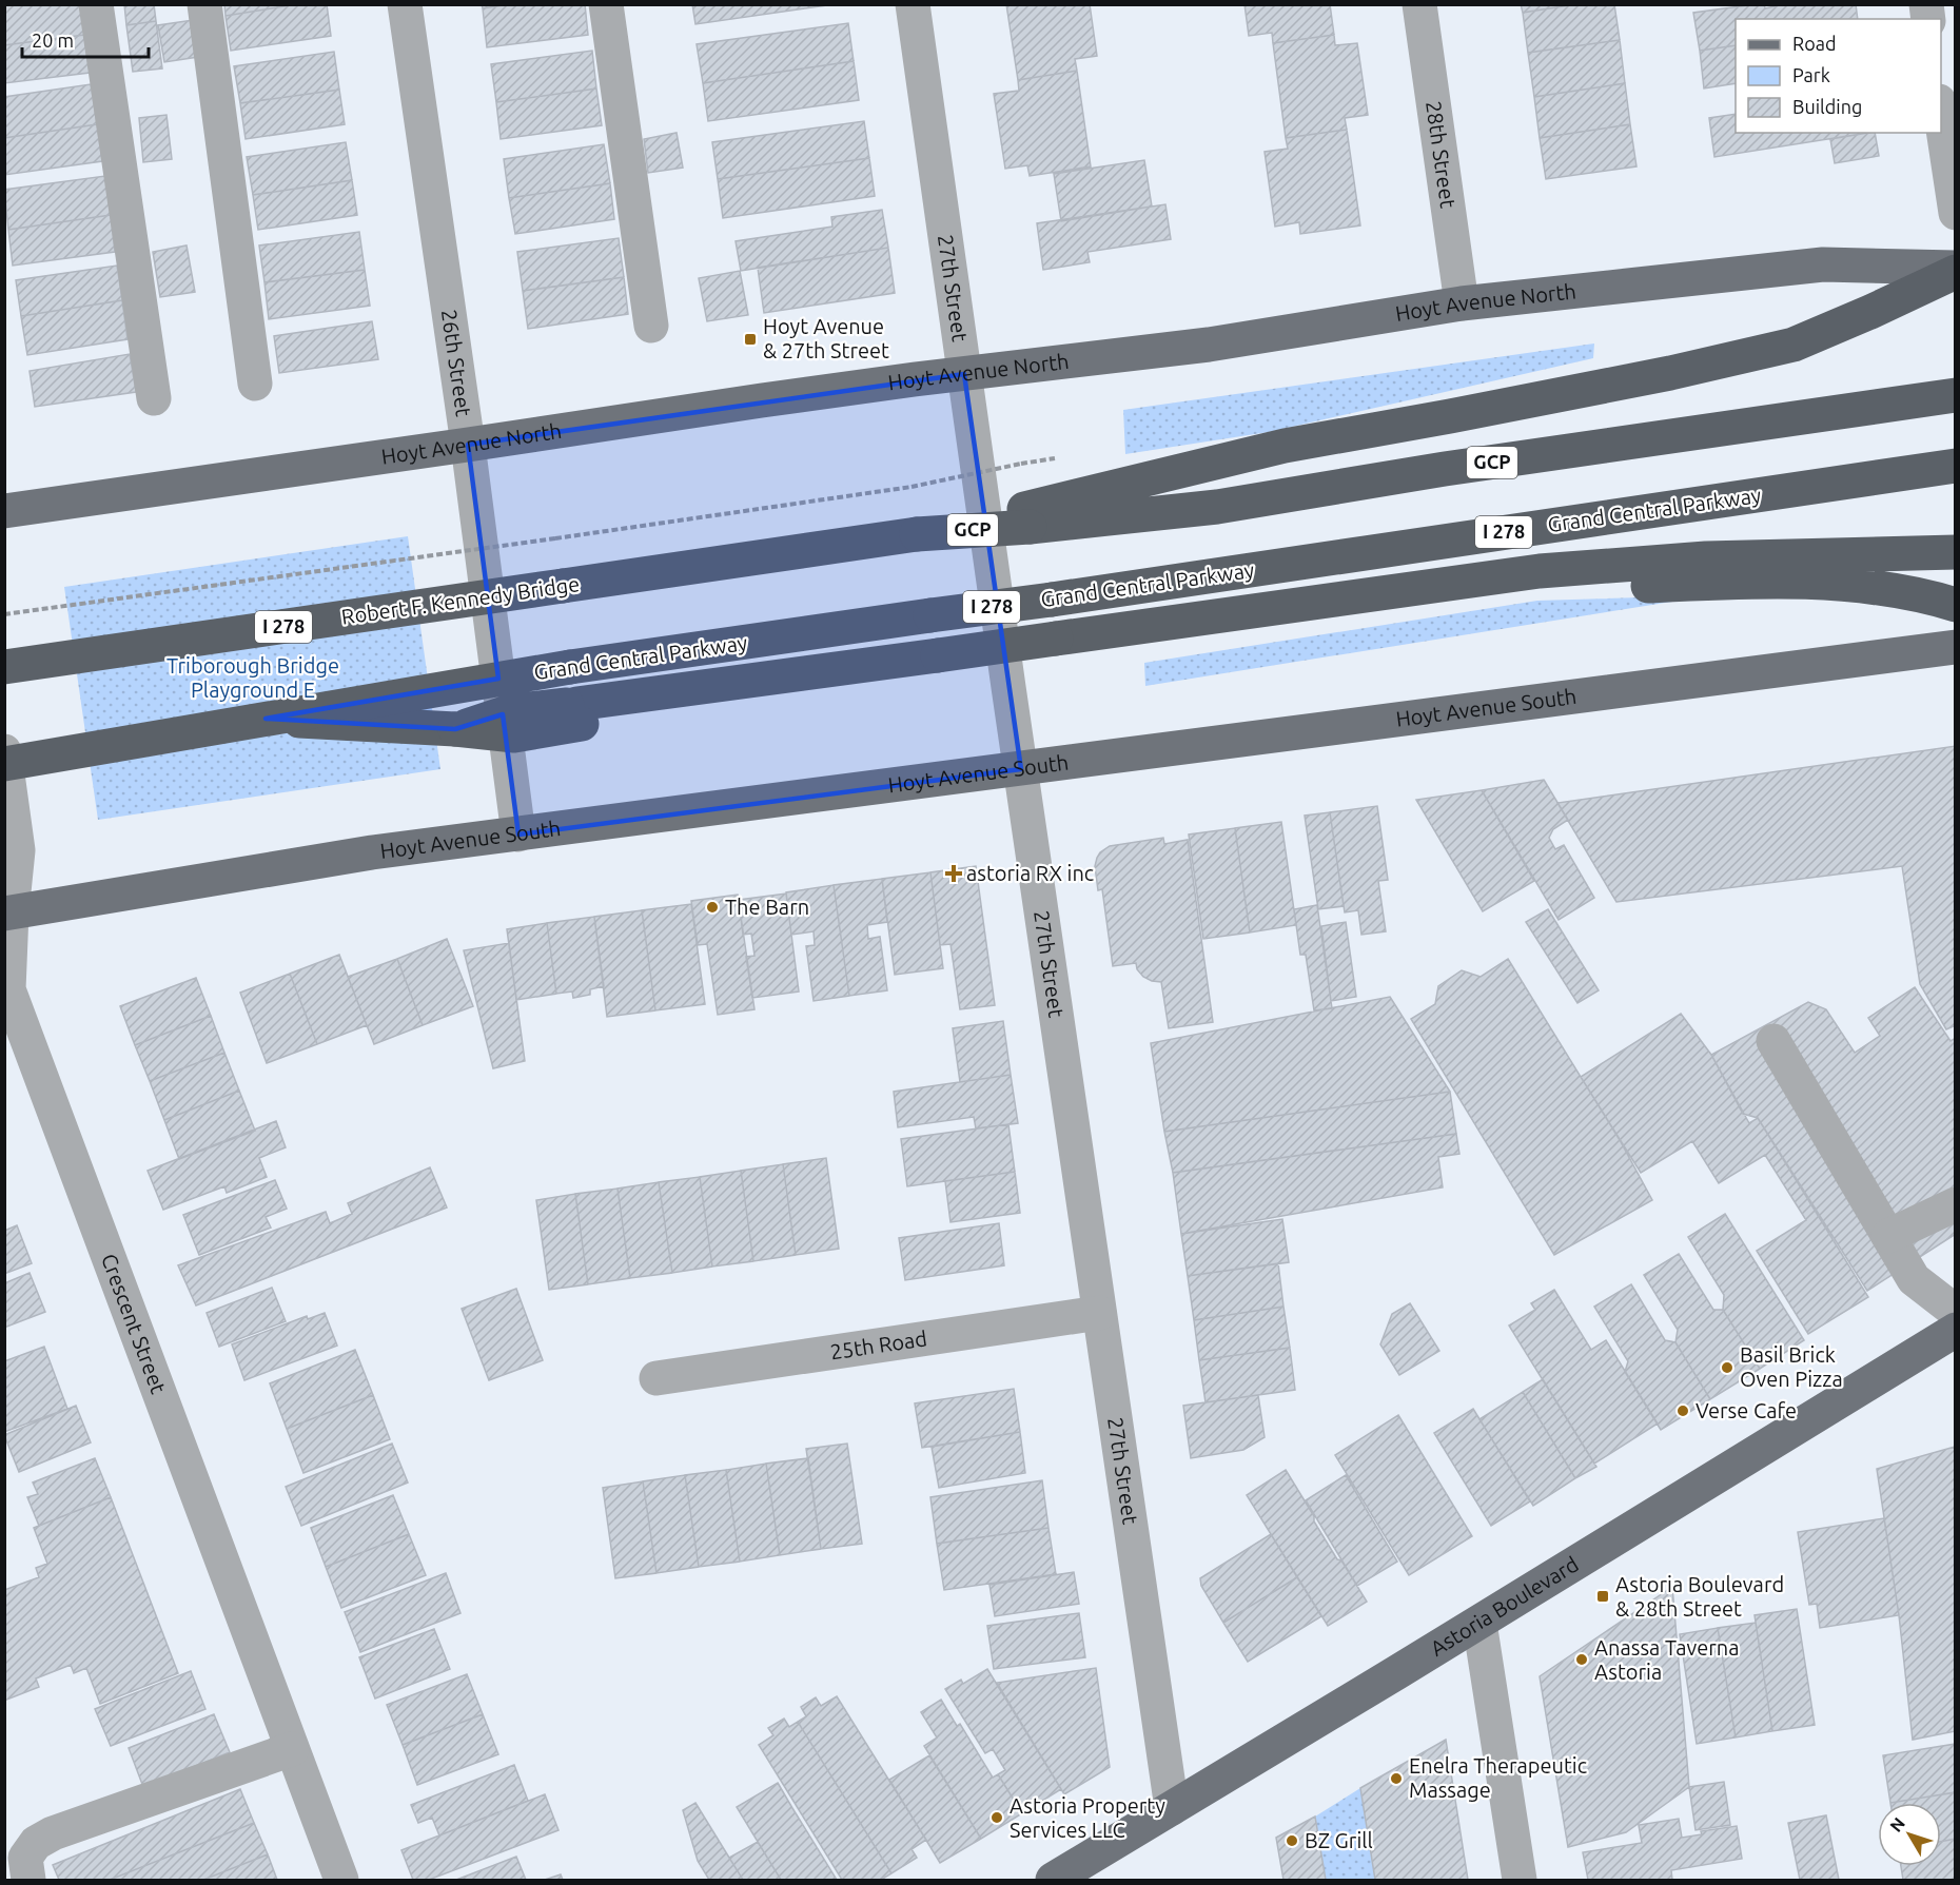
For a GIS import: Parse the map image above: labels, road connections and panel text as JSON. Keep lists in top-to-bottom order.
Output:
{
  "streets": {
    "highway": [
      "GCP",
      "Grand Central Parkway",
      "I 278",
      "Robert F. Kennedy Bridge"
    ],
    "main road": ["Hoyt Avenue North", "Hoyt Avenue South", "Astoria Boulevard"],
    "street": [
      "28th Street",
      "27th Street",
      "26th Street",
      "Crescent Street",
      "25th Road"
    ]
  },
  "crossings": [
    ["28th Street", "Hoyt Avenue North"],
    ["27th Street", "Hoyt Avenue North"],
    ["27th Street", "Hoyt Avenue South"],
    ["27th Street", "25th Road"],
    ["27th Street", "Astoria Boulevard"],
    ["Hoyt Avenue North", "26th Street"],
    ["26th Street", "Hoyt Avenue South"],
    ["GCP", "Robert F. Kennedy Bridge"],
    ["Grand Central Parkway", "I 278"],
    ["Hoyt Avenue South", "Crescent Street"]
  ],
  "parks": ["Triborough Bridge Playground E"],
  "places": {
    "transit": ["Hoyt Avenue & 27th Street", "Astoria Boulevard & 28th Street"],
    "health": ["astoria RX inc"],
    "other": [
      "The Barn",
      "Basil Brick Oven Pizza",
      "Verse Cafe",
      "Anassa Taverna Astoria",
      "Enelra Therapeutic Massage",
      "Astoria Property Services LLC",
      "BZ Grill"
    ]
  },
  "legend": ["Road", "Park", "Building"],
  "scale_bar": "20 m",
  "north": "top left"
}
